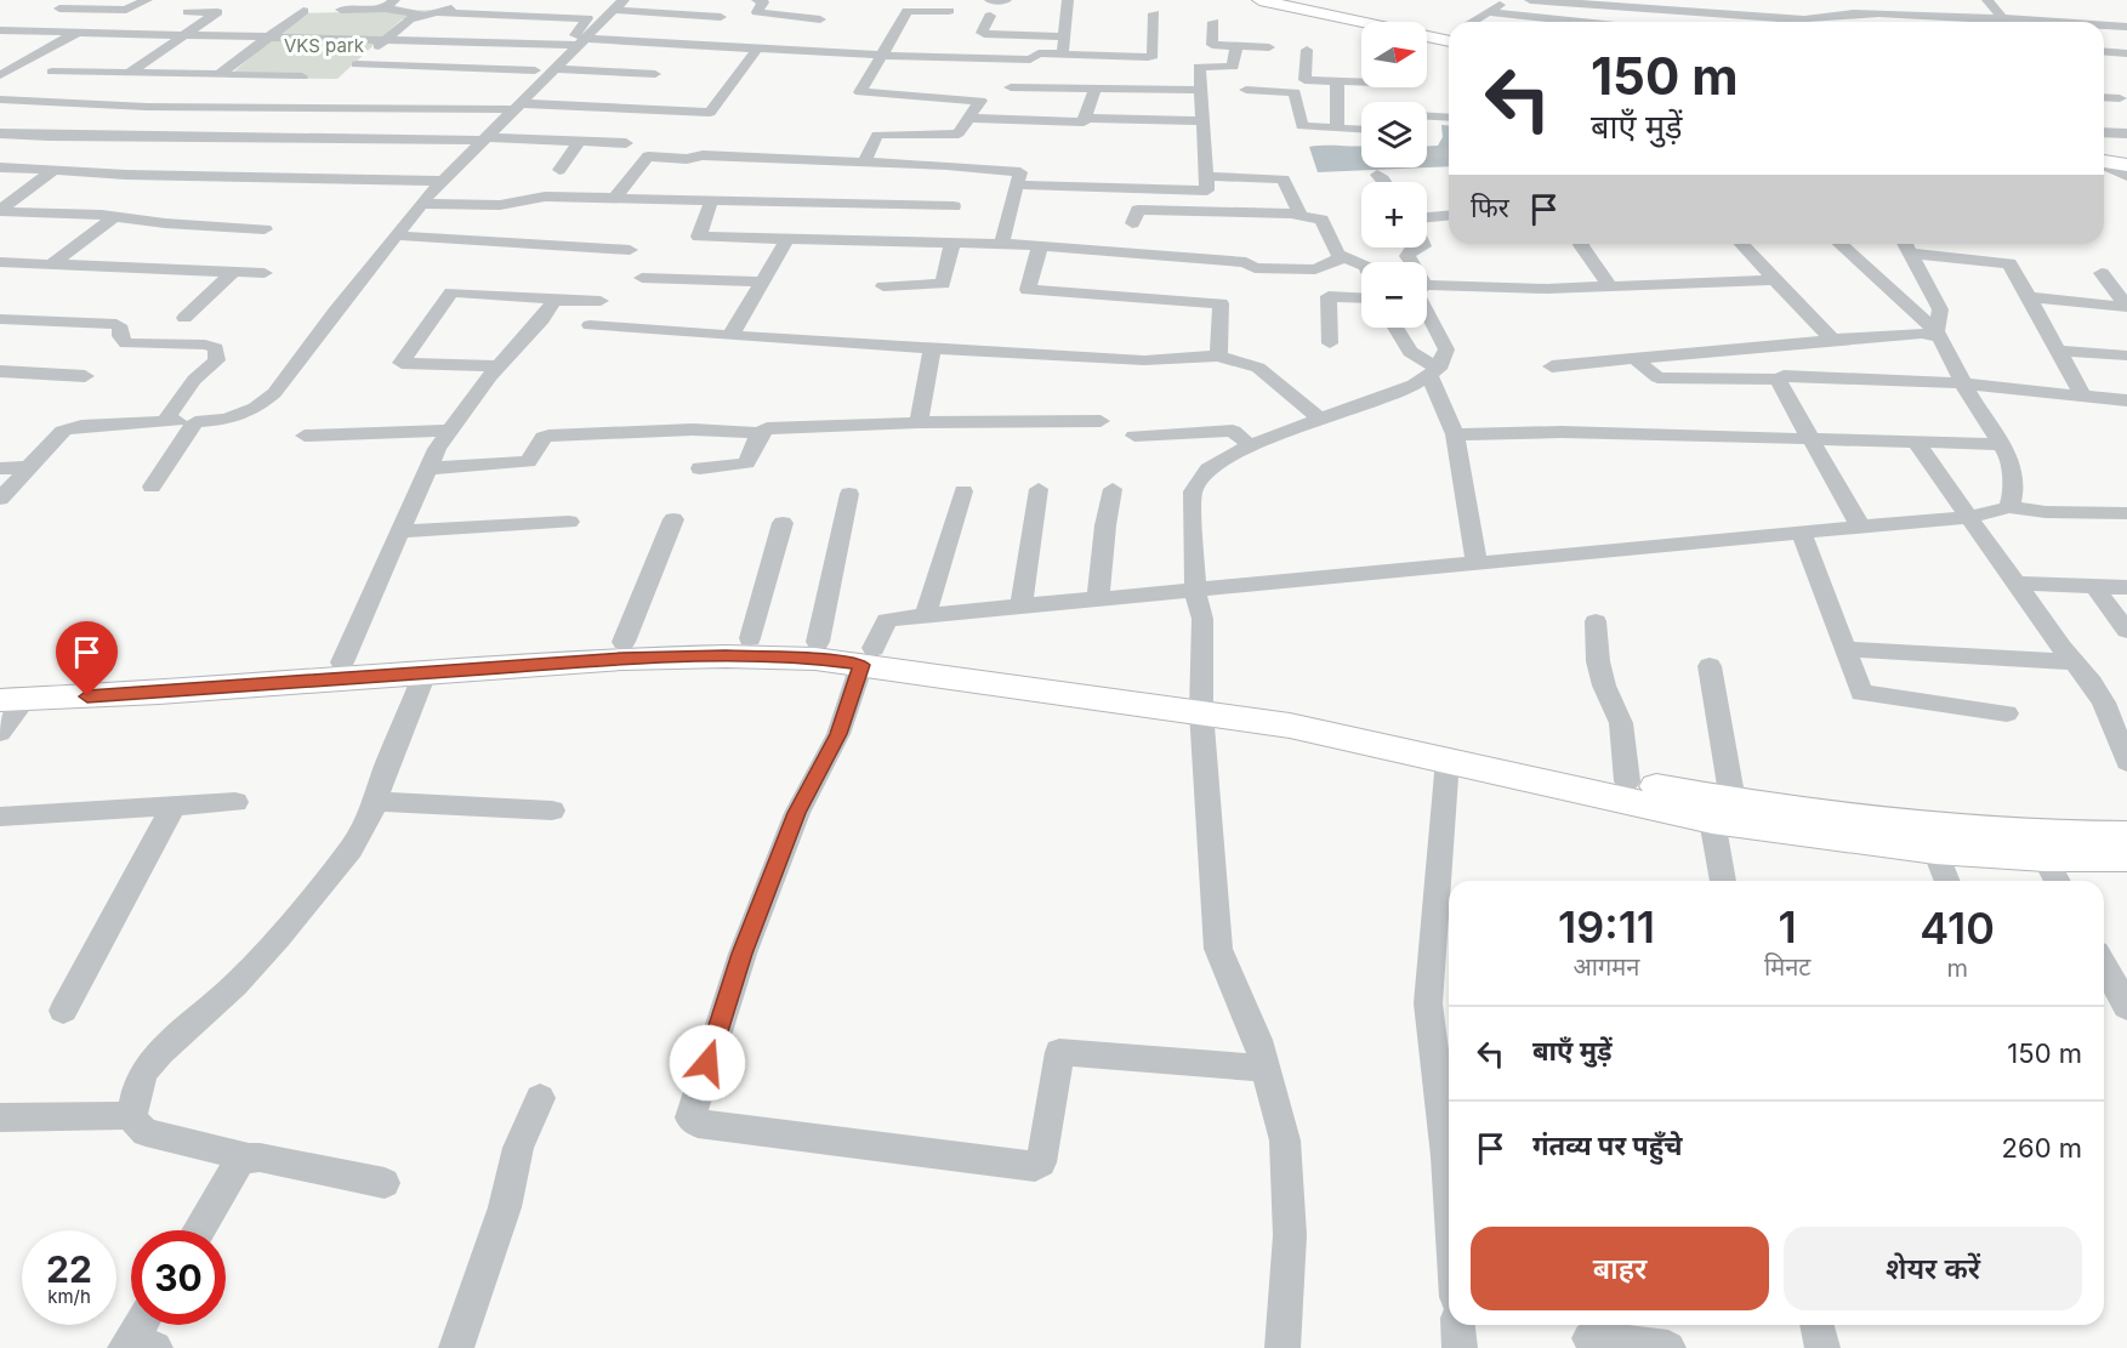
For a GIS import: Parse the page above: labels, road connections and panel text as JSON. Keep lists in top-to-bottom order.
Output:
{
  "parks": ["VKS park"],
  "north": "right",
  "page": {
    "map_buttons": ["+", "−"],
    "turn": ["150 m", "बाएँ मुड़ें"],
    "then": "फिर",
    "eta": [
      "19:11",
      "आगमन",
      "1",
      "मिनट",
      "410",
      "m"
    ],
    "list": [
      {
        "name": "बाएँ मुड़ें",
        "value": "150 m"
      },
      {
        "name": "गंतव्य पर पहुँचे",
        "value": "260 m"
      }
    ],
    "buttons": ["बाहर", "शेयर करें"],
    "speed": "22 km/h",
    "limit": "30"
  }
}
